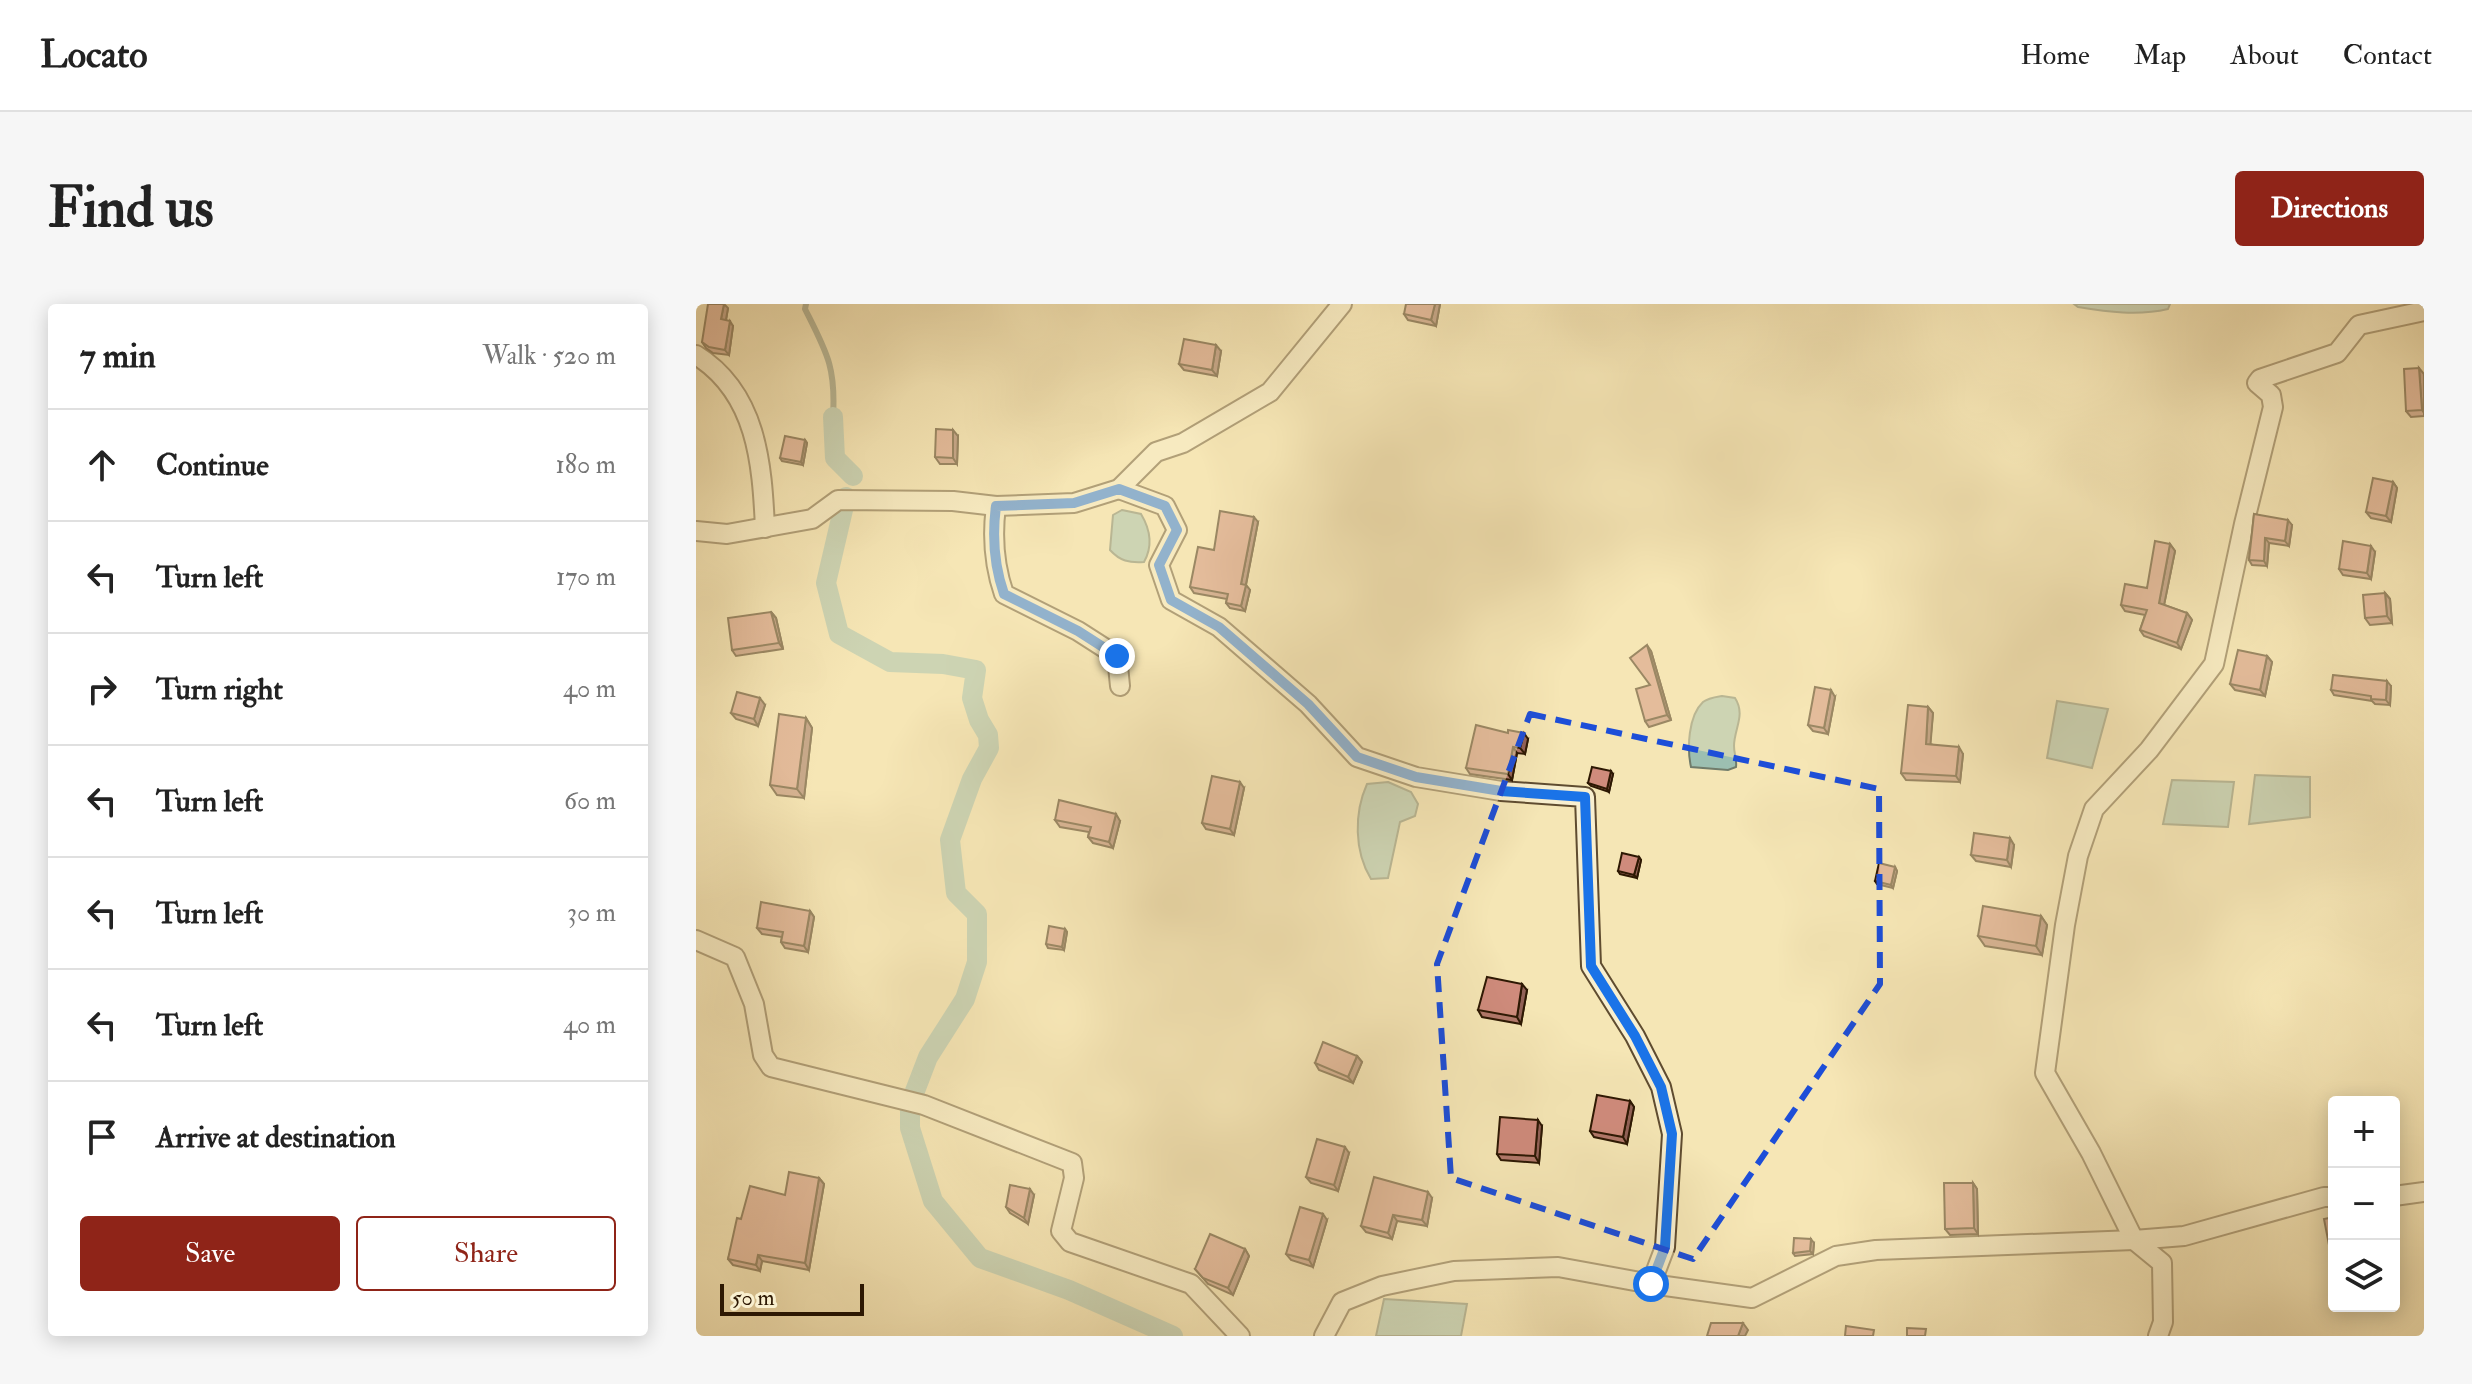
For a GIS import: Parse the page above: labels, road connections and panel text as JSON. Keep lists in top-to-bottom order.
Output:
{
  "scale_bar": "50 m",
  "page": {
    "header": "Locato",
    "nav": [
      "Home",
      "Map",
      "About",
      "Contact"
    ],
    "buttons": [
      "Directions",
      ["Save", "Share"]
    ],
    "title": "Find us",
    "heading": ["7 min", "Walk · 520 m"],
    "list": [
      ["Continue", "180 m"],
      ["Turn left", "170 m"],
      ["Turn right", "40 m"],
      ["Turn left", "60 m"],
      ["Turn left", "30 m"],
      ["Turn left", "40 m"],
      "Arrive at destination"
    ],
    "map_buttons": ["+", "−"],
    "scale": "50 m"
  }
}
